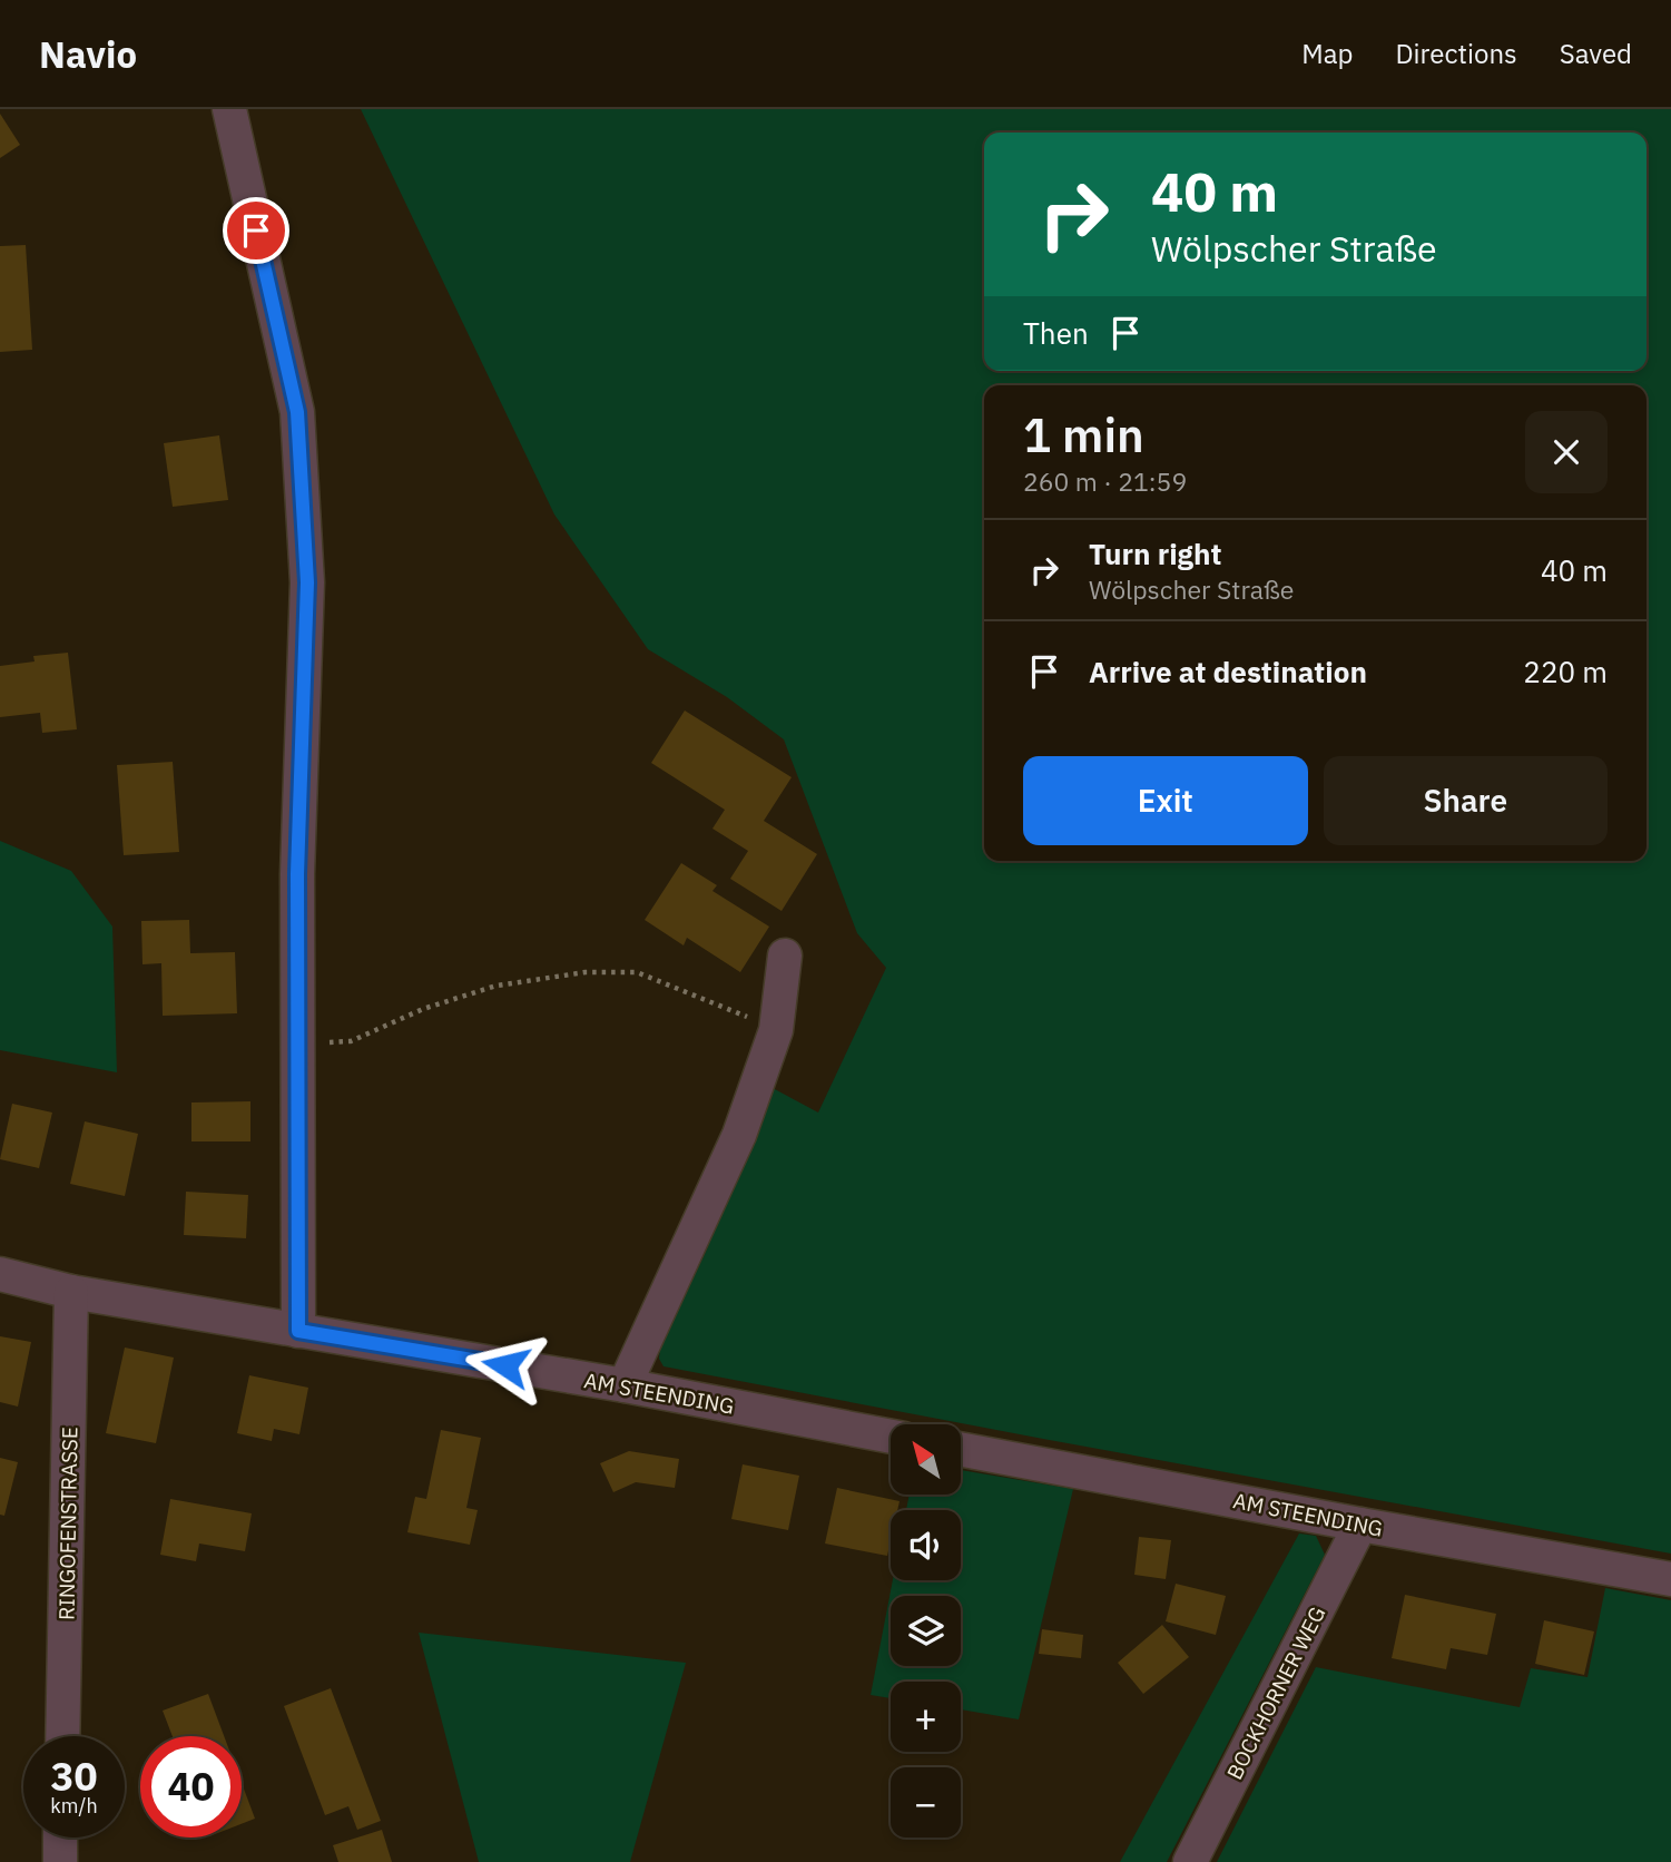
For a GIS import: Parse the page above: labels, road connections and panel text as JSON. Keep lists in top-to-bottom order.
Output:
{
  "streets": {
    "street": ["AM STEENDING", "RINGOFENSTRASSE", "BOCKHORNER WEG"]
  },
  "crossings": [
    ["AM STEENDING", "RINGOFENSTRASSE"],
    ["AM STEENDING", "BOCKHORNER WEG"]
  ],
  "north": "top left",
  "page": {
    "header": "Navio",
    "nav": ["Map", "Directions", "Saved"],
    "turn": ["40 m", "Wölpscher Straße"],
    "then": "Then",
    "heading": ["1 min", "260 m · 21:59"],
    "list": [
      {
        "name": "Turn right",
        "note": "Wölpscher Straße",
        "value": "40 m"
      },
      {
        "name": "Arrive at destination",
        "value": "220 m"
      }
    ],
    "buttons": ["Exit", "Share"],
    "map_buttons": ["+", "−"],
    "speed": "30 km/h",
    "limit": "40"
  }
}
